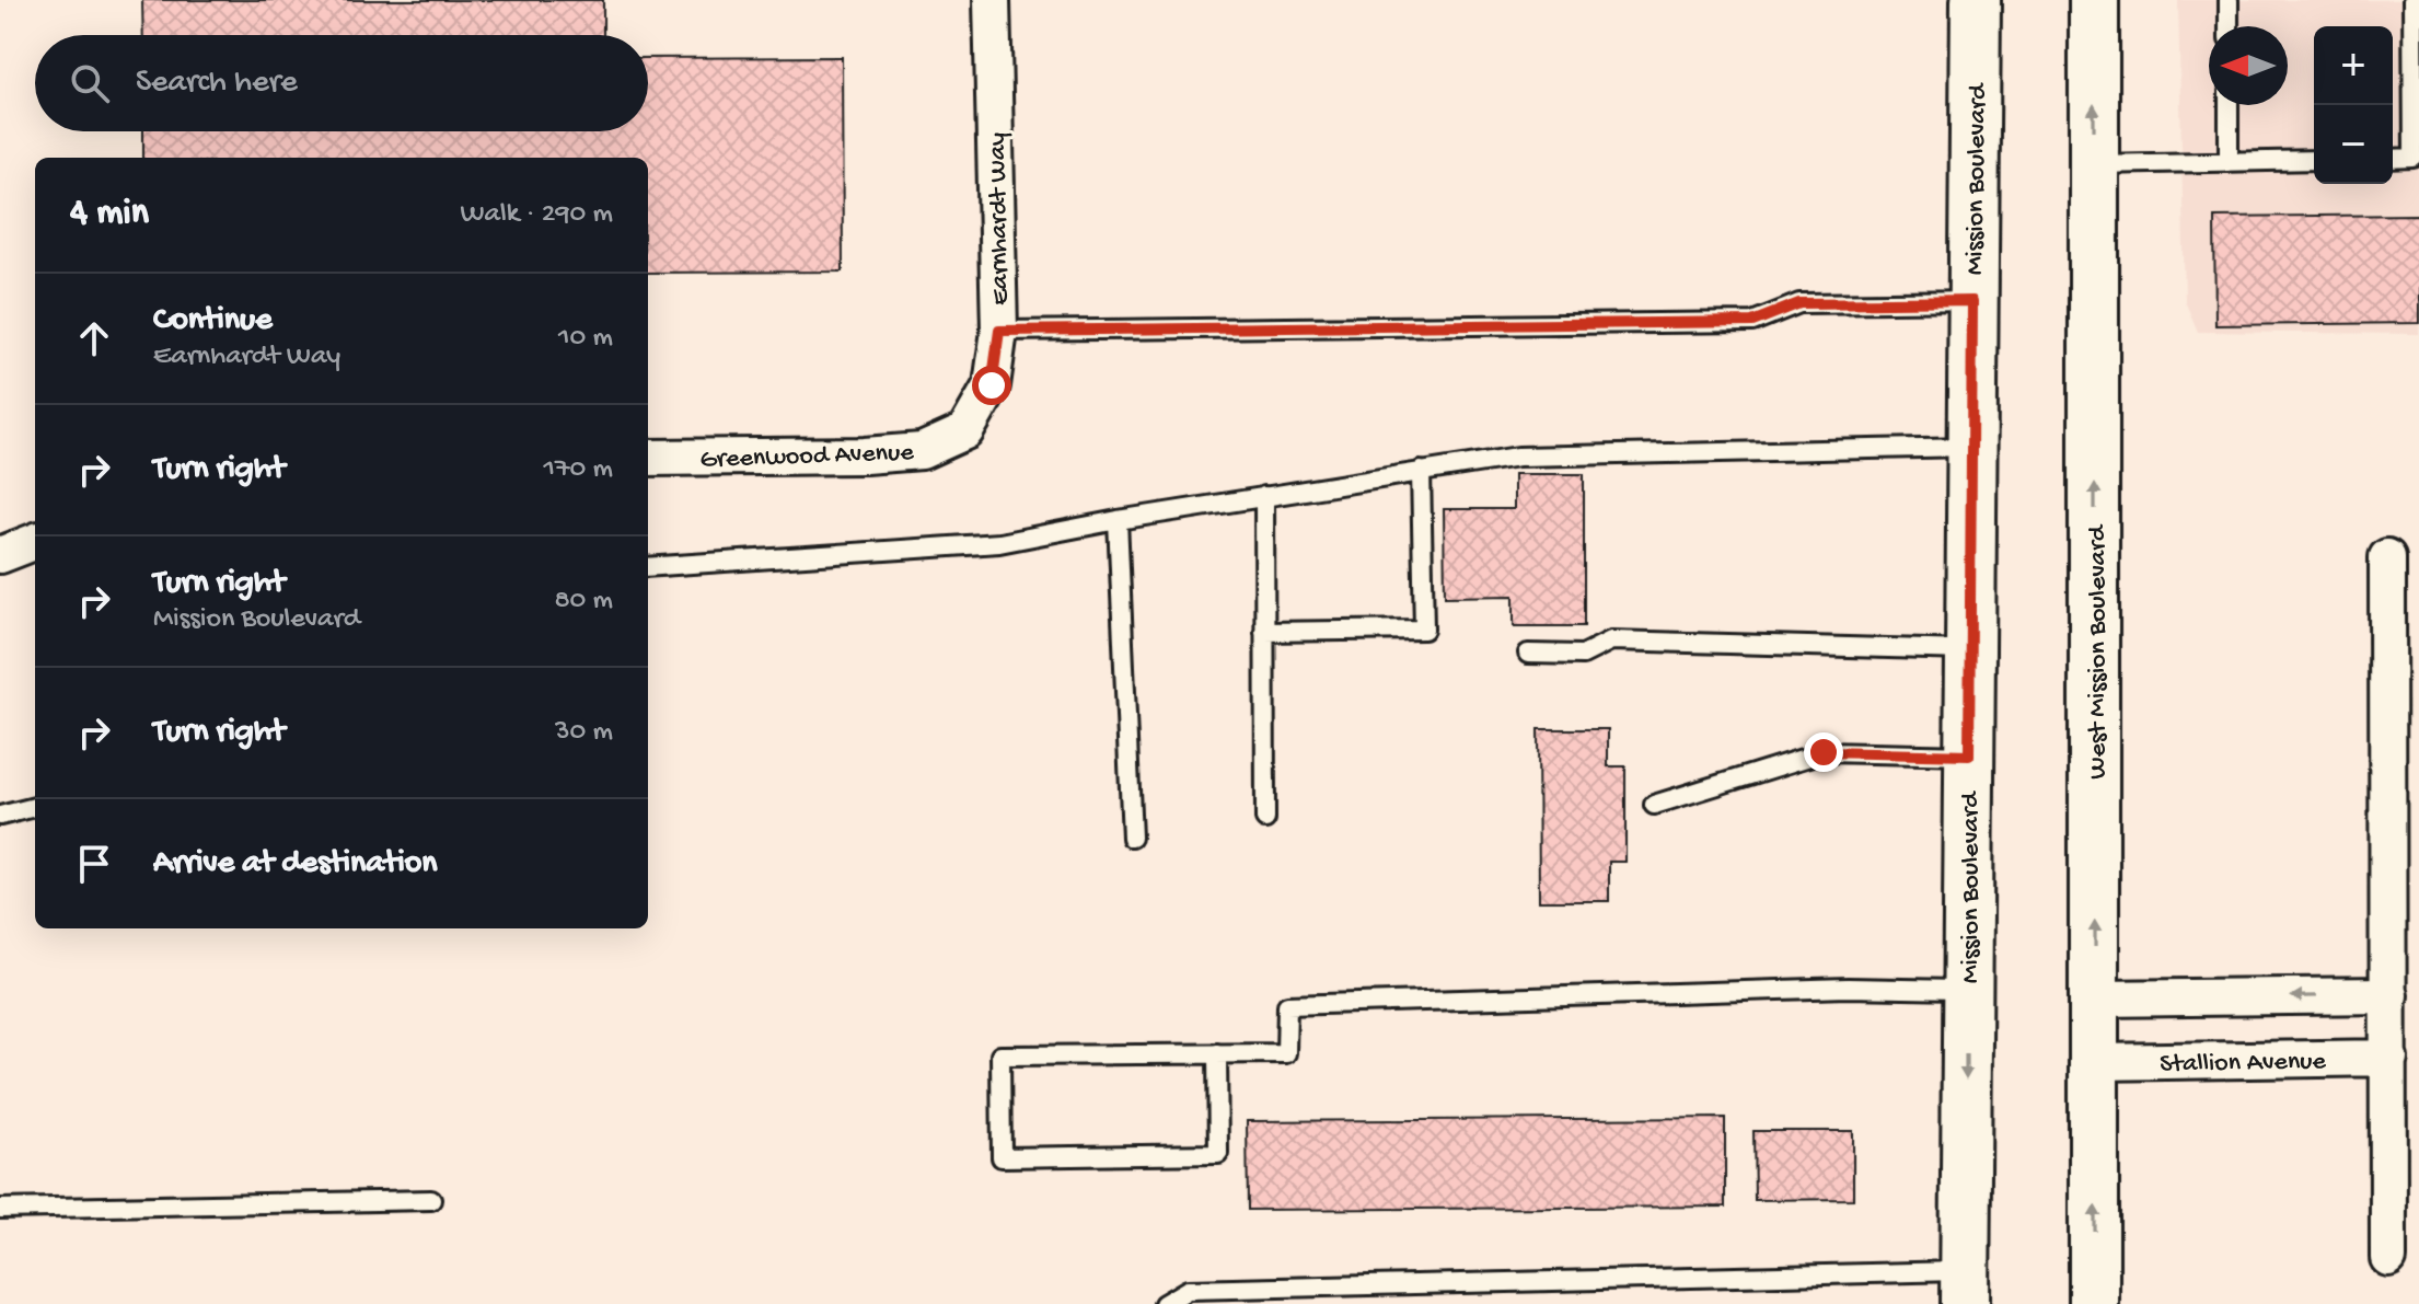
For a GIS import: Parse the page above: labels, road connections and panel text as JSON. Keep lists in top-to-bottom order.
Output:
{
  "streets": {
    "main road": ["Mission Boulevard", "West Mission Boulevard"],
    "street": ["Earnhardt Way", "Greenwood Avenue", "Stallion Avenue"]
  },
  "crossings": [
    ["Earnhardt Way", "Greenwood Avenue"],
    ["West Mission Boulevard", "Stallion Avenue"]
  ],
  "one_way": ["West Mission Boulevard"],
  "north": "left",
  "page": {
    "map_buttons": ["+", "−"],
    "search": "Search here",
    "heading": ["4 min", "Walk · 290 m"],
    "list": [
      ["Continue", "Earnhardt Way", "10 m"],
      ["Turn right", "170 m"],
      ["Turn right", "Mission Boulevard", "80 m"],
      ["Turn right", "30 m"],
      "Arrive at destination"
    ]
  }
}
